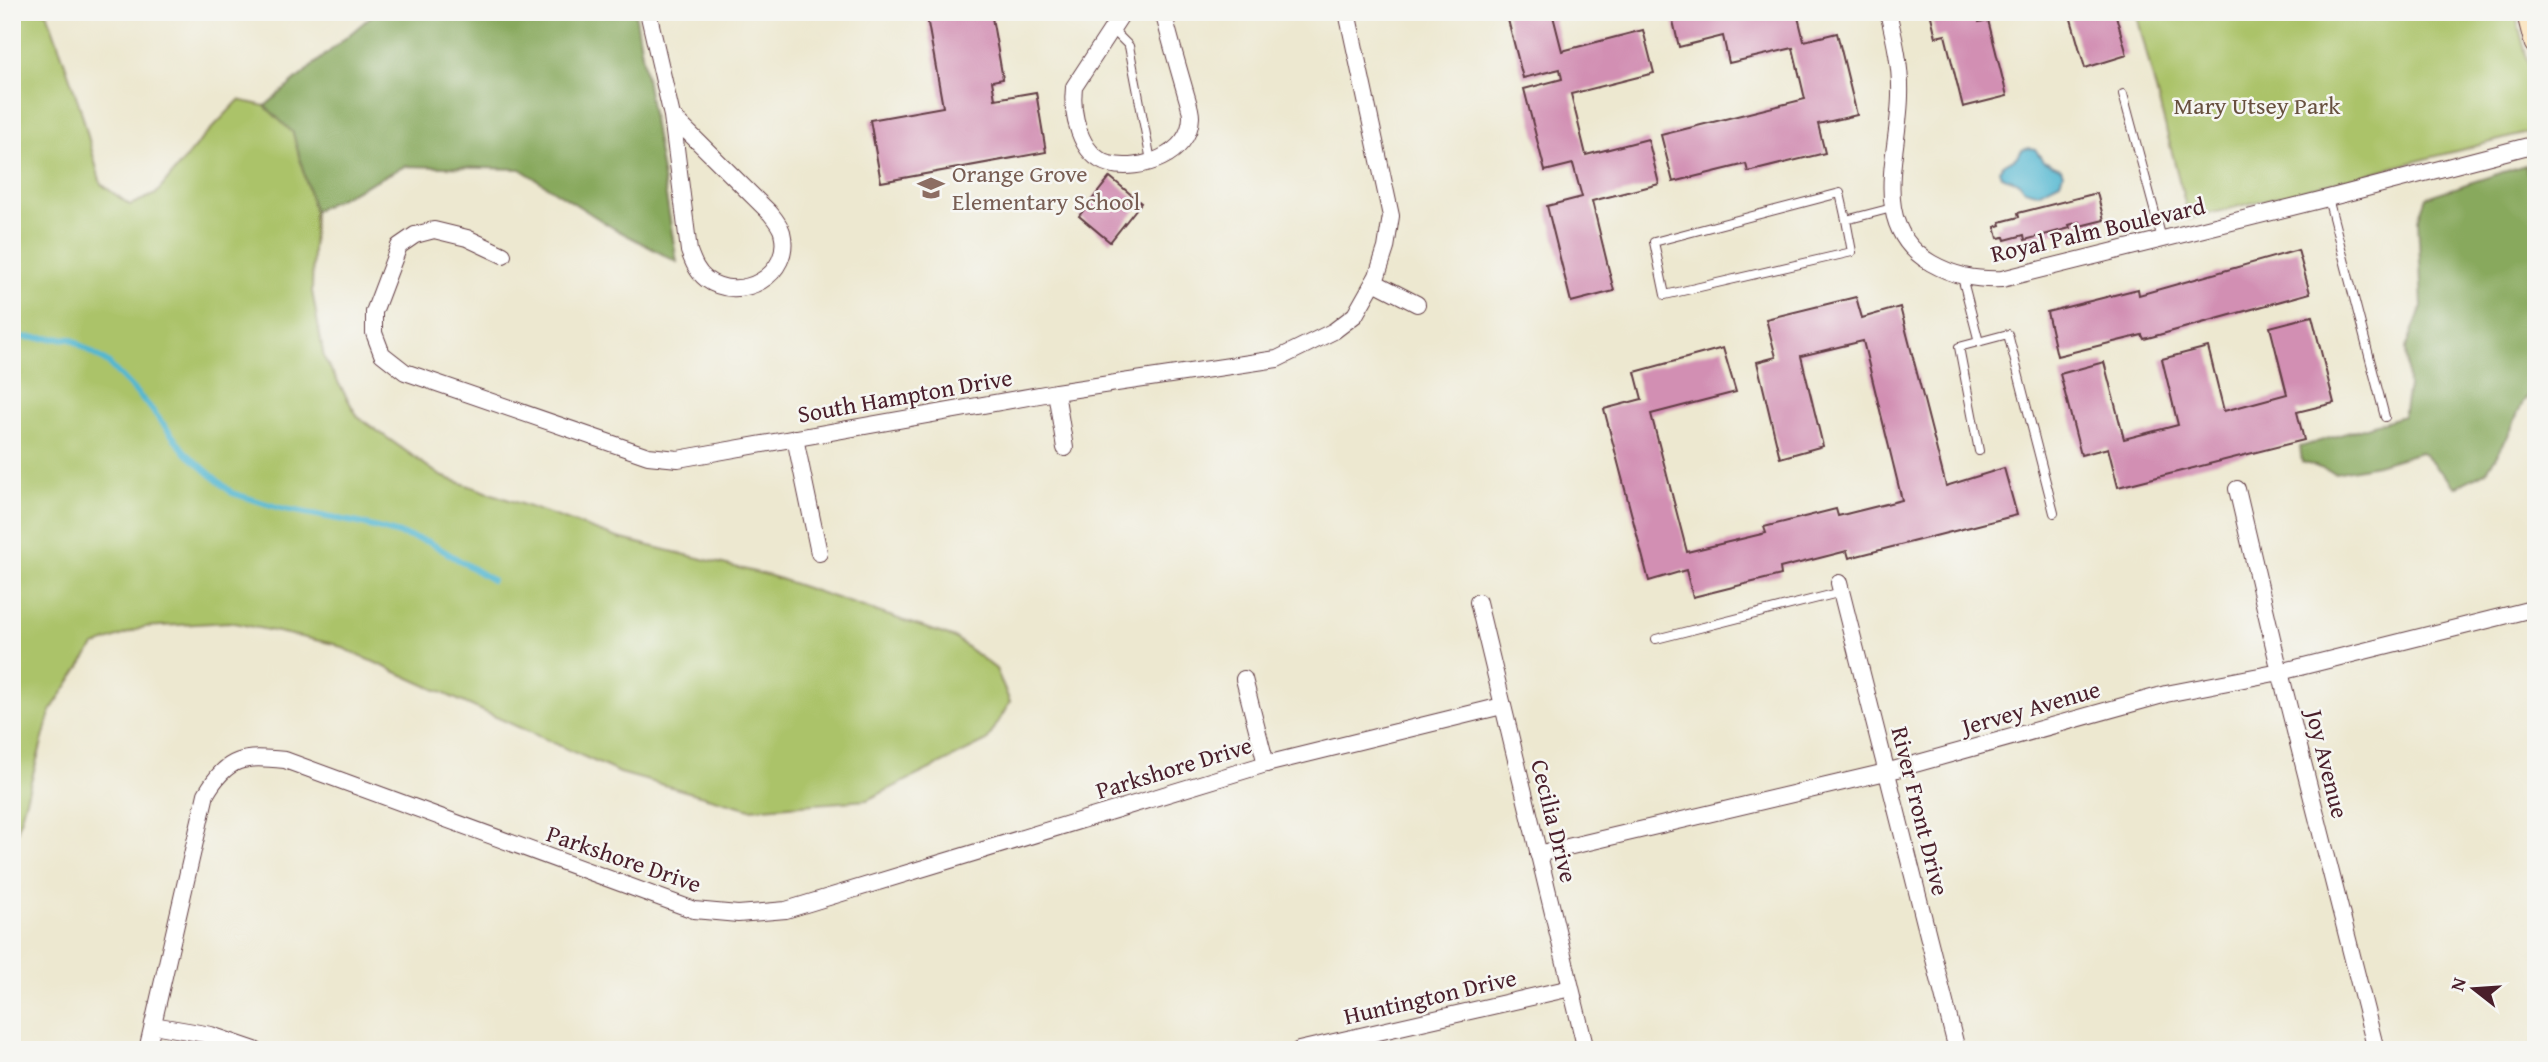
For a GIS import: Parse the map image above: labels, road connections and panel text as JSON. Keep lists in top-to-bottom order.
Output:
{
  "streets": {
    "street": [
      "Royal Palm Boulevard",
      "South Hampton Drive",
      "Jervey Avenue",
      "Joy Avenue",
      "Parkshore Drive",
      "River Front Drive",
      "Cecilia Drive",
      "Huntington Drive"
    ]
  },
  "crossings": [
    ["Jervey Avenue", "Joy Avenue"],
    ["Jervey Avenue", "River Front Drive"],
    ["Jervey Avenue", "Cecilia Drive"],
    ["Parkshore Drive", "Cecilia Drive"],
    ["Cecilia Drive", "Huntington Drive"]
  ],
  "parks": ["Mary Utsey Park"],
  "places": {
    "school or university": ["Orange Grove Elementary School"]
  },
  "north": "left"
}
